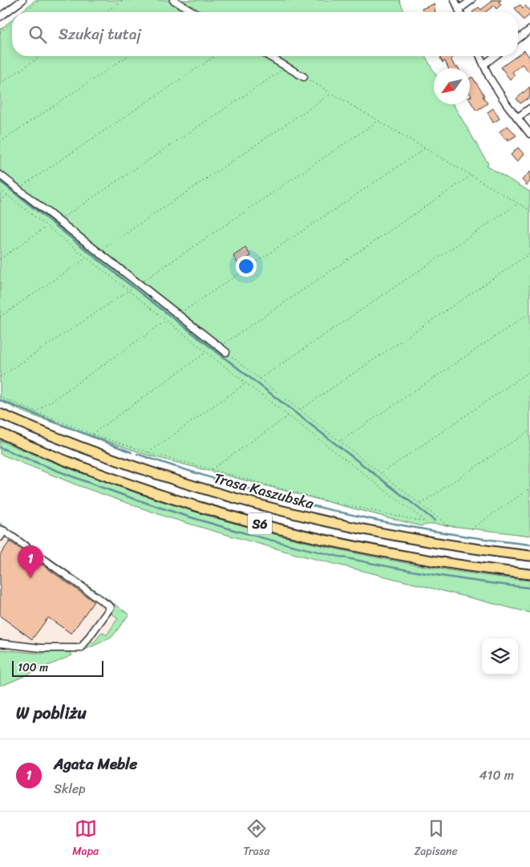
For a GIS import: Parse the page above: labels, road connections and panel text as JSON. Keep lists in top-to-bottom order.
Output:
{
  "streets": {
    "highway": ["Trasa Kaszubska", "S6"]
  },
  "scale_bar": "100 m",
  "north": "bottom left",
  "page": {
    "search": "Szukaj tutaj",
    "pins": "1",
    "scale": "100 m",
    "heading": "W pobliżu",
    "list": [
      {
        "mark": "1",
        "name": "Agata Meble",
        "note": "Sklep",
        "value": "410 m"
      }
    ],
    "nav": ["Mapa", "Trasa", "Zapisane"]
  }
}
